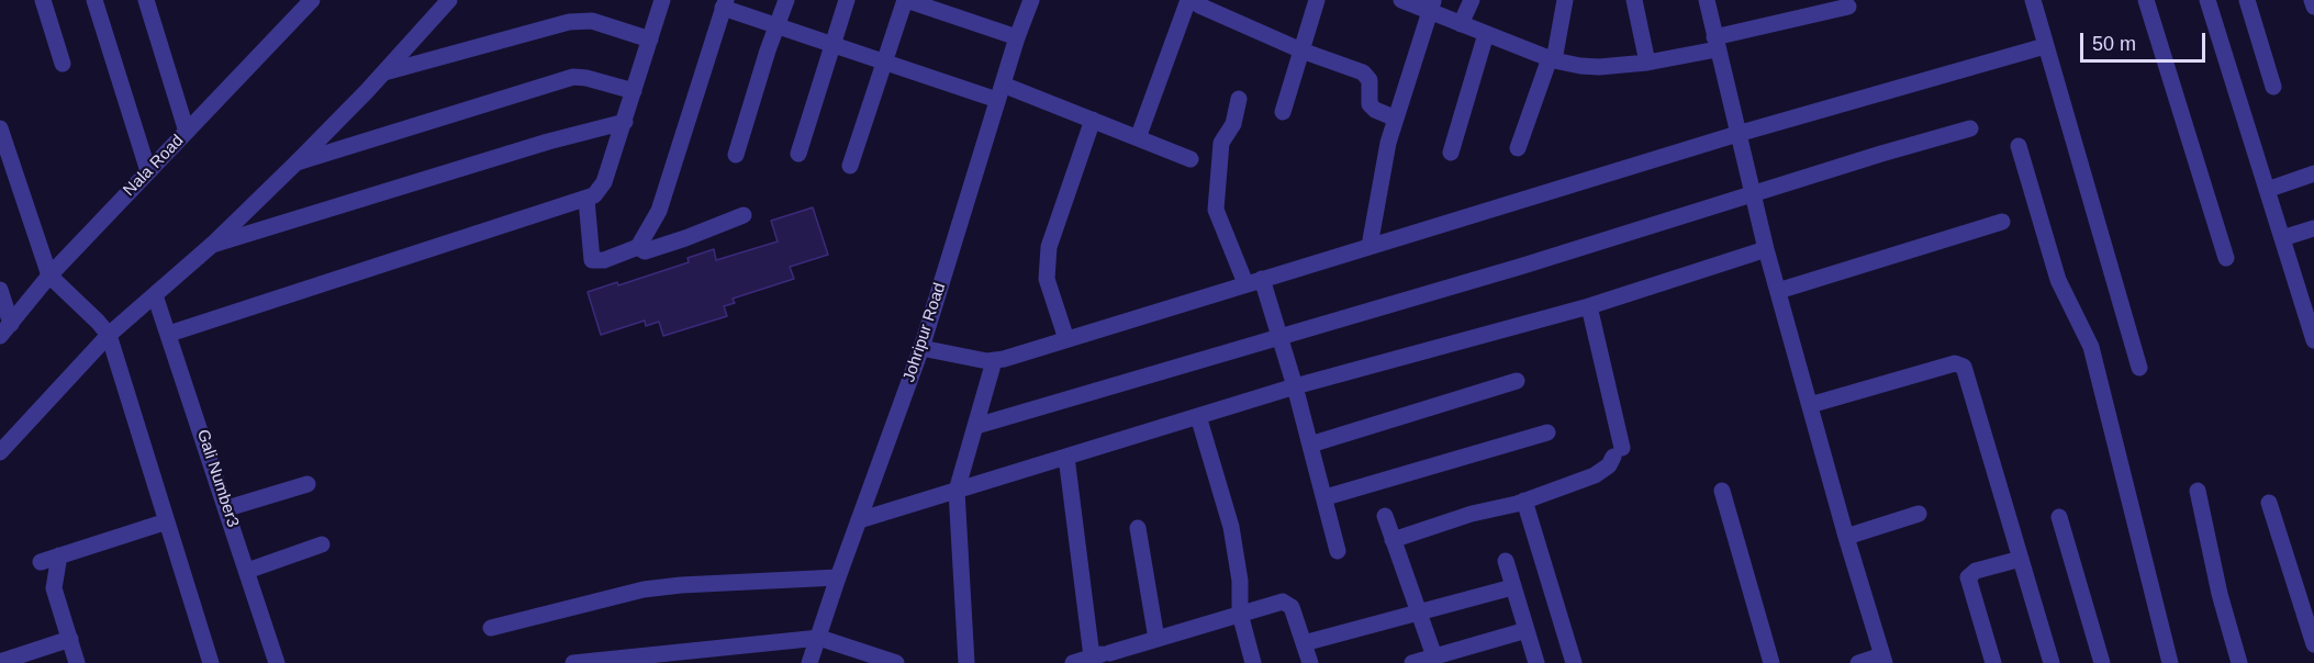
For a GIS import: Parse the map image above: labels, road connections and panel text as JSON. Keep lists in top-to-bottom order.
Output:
{
  "streets": {
    "street": ["Nala Road", "Johripur Road", "Gali Number3"]
  },
  "scale_bar": "50 m"
}
